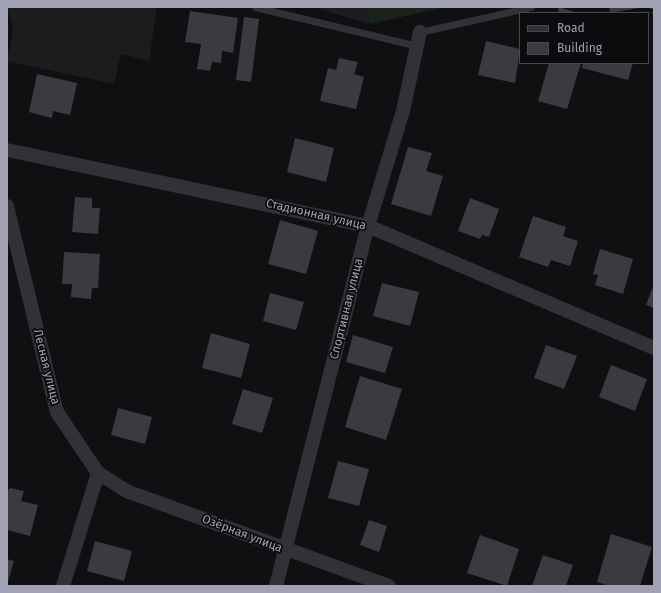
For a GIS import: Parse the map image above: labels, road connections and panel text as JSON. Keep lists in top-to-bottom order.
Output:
{
  "streets": {
    "street": [
      "Стадионная улица",
      "Спортивная улица",
      "Лесная улица",
      "Озёрная улица"
    ]
  },
  "crossings": [
    ["Стадионная улица", "Спортивная улица"],
    ["Спортивная улица", "Озёрная улица"],
    ["Лесная улица", "Озёрная улица"]
  ],
  "legend": ["Road", "Building"]
}
